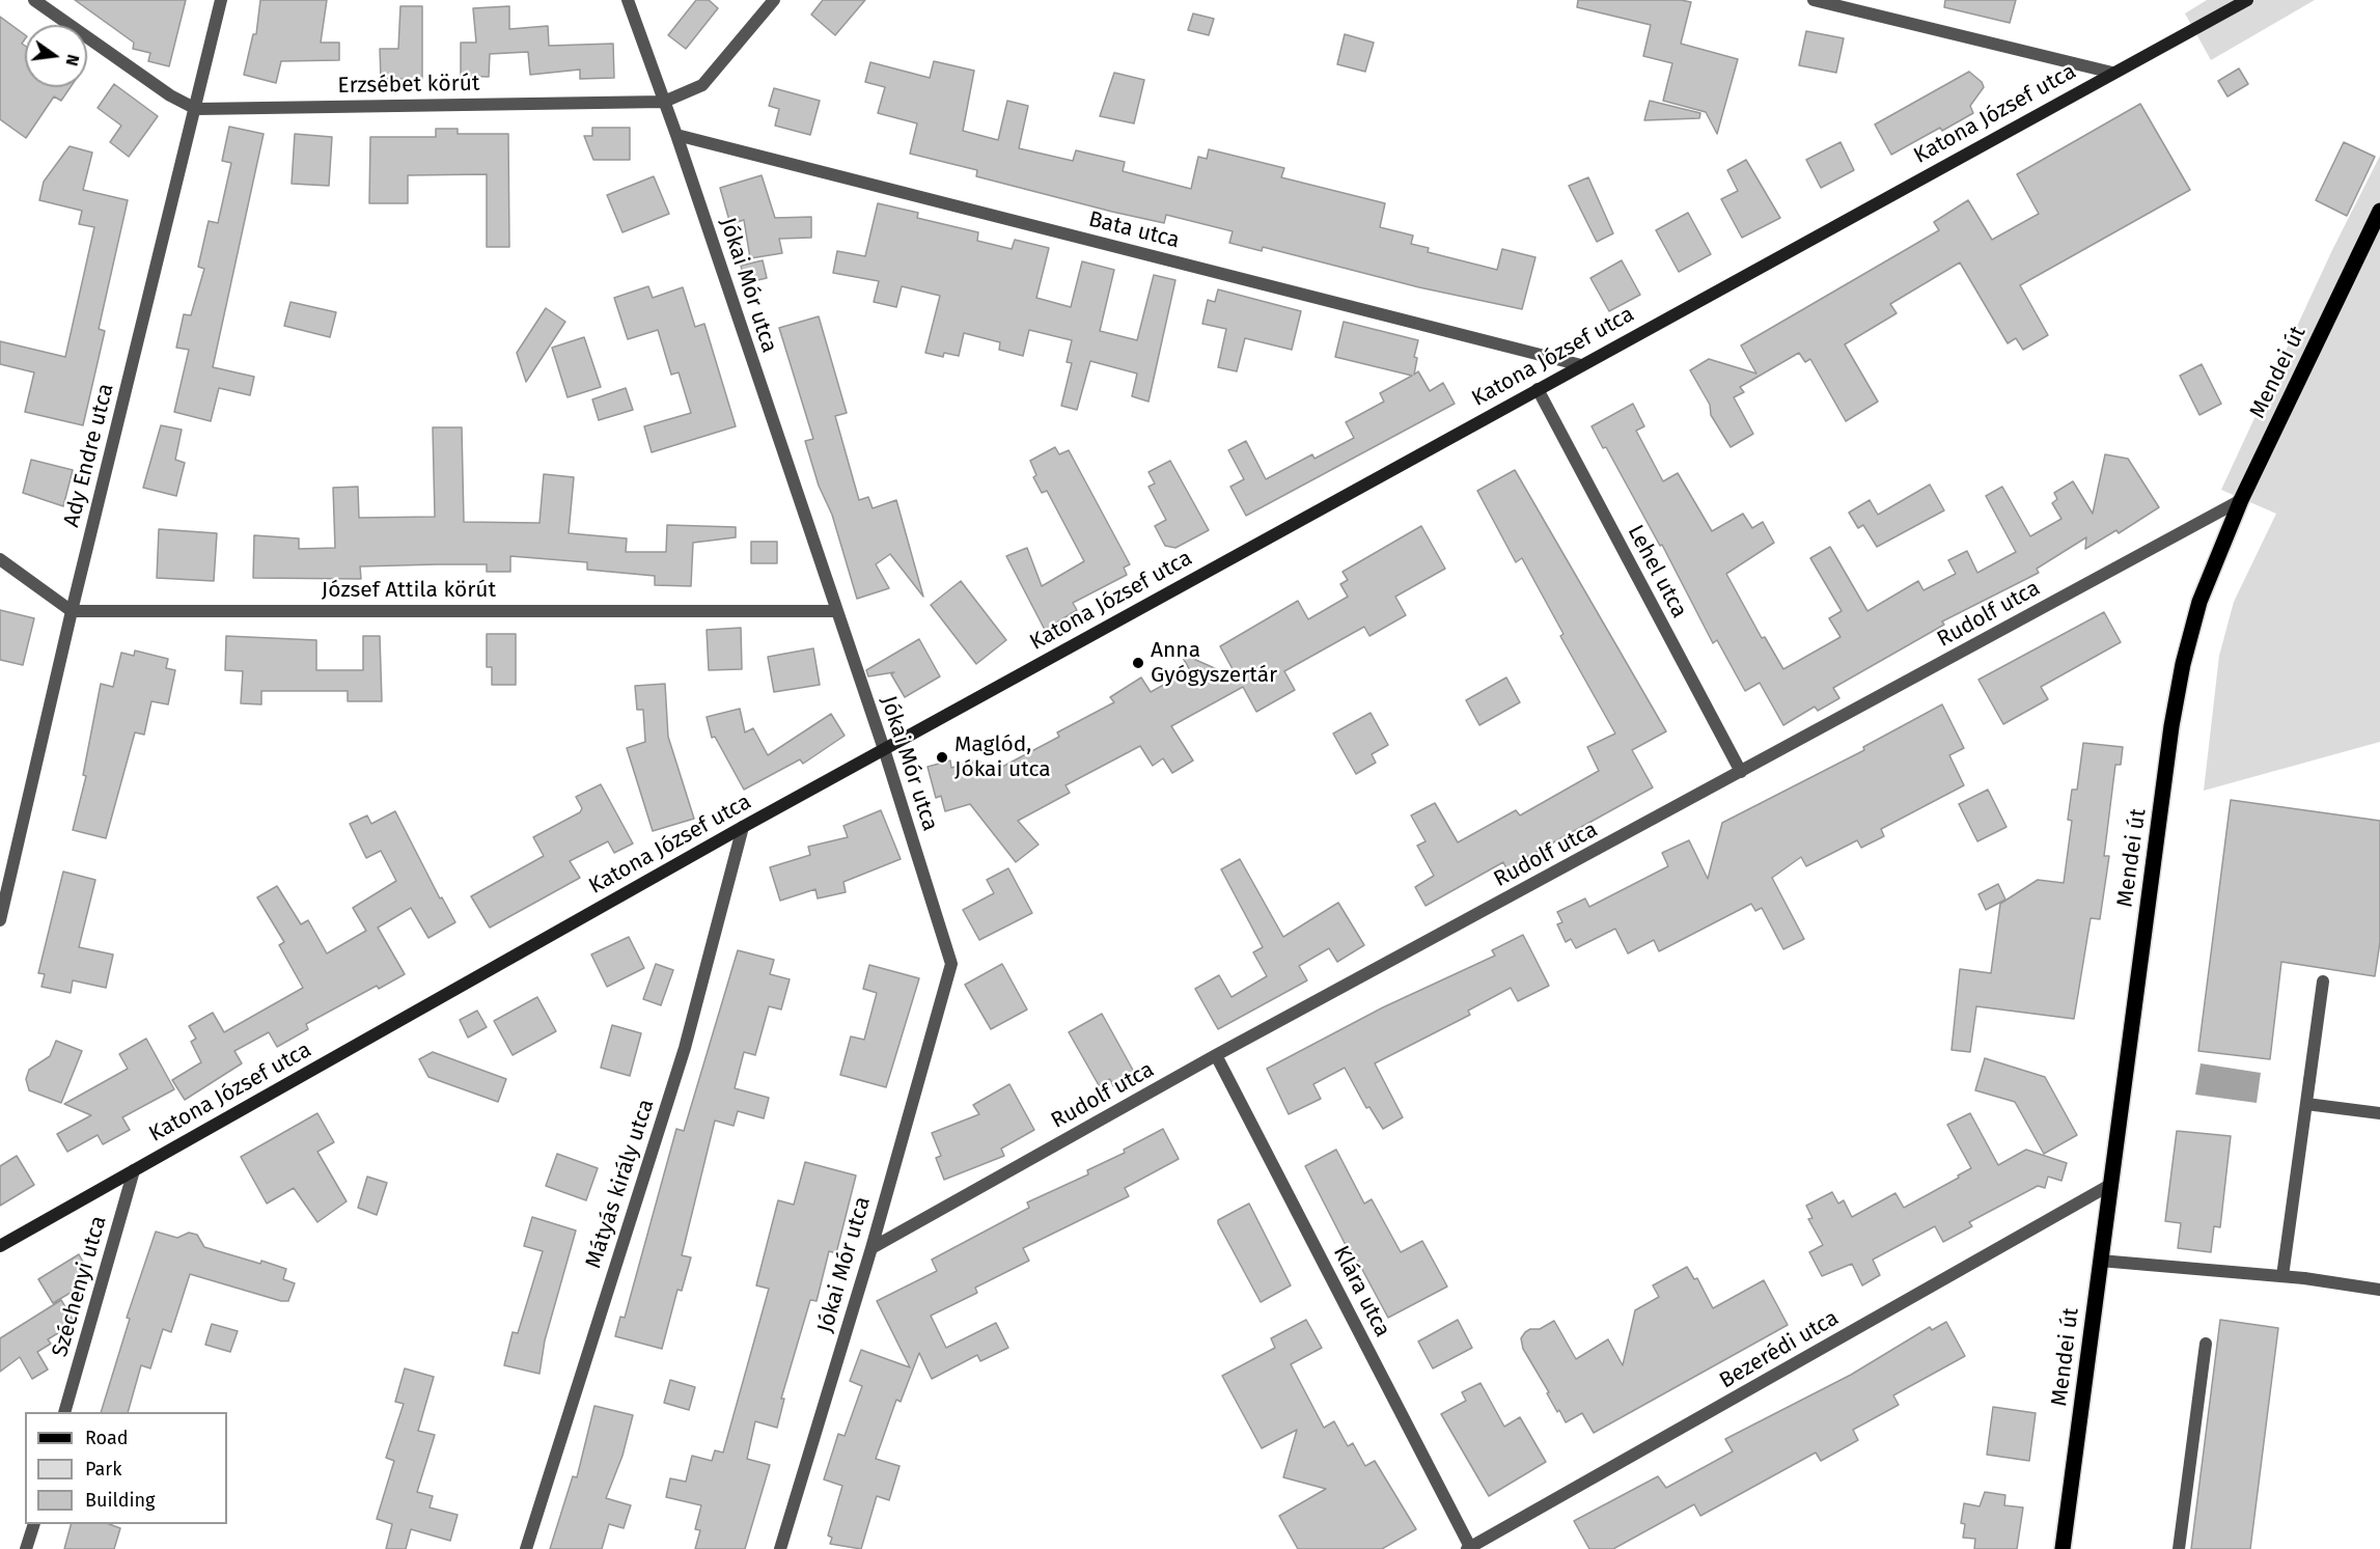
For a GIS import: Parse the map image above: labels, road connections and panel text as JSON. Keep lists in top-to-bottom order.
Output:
{
  "streets": {
    "main road": ["Katona József utca", "Mendei út"],
    "street": [
      "Erzsébet körút",
      "Bata utca",
      "Jókai Mór utca",
      "Ady Endre utca",
      "Lehel utca",
      "József Attila körút",
      "Rudolf utca",
      "Mátyás király utca",
      "Széchenyi utca",
      "Klára utca",
      "Bezerédi utca"
    ]
  },
  "crossings": [
    ["Erzsébet körút", "Jókai Mór utca"],
    ["Erzsébet körút", "Ady Endre utca"],
    ["Katona József utca", "Bata utca"],
    ["Katona József utca", "Jókai Mór utca"],
    ["Katona József utca", "Lehel utca"],
    ["Katona József utca", "Mátyás király utca"],
    ["Katona József utca", "Széchenyi utca"],
    ["Bata utca", "Jókai Mór utca"],
    ["Jókai Mór utca", "József Attila körút"],
    ["Jókai Mór utca", "Rudolf utca"],
    ["Mendei út", "Rudolf utca"],
    ["Mendei út", "Bezerédi utca"],
    ["Ady Endre utca", "József Attila körút"],
    ["Lehel utca", "Rudolf utca"],
    ["Rudolf utca", "Klára utca"],
    ["Klára utca", "Bezerédi utca"]
  ],
  "places": ["Anna Gyógyszertár", "Maglód, Jókai utca"],
  "legend": ["Road", "Park", "Building"],
  "north": "right"
}
